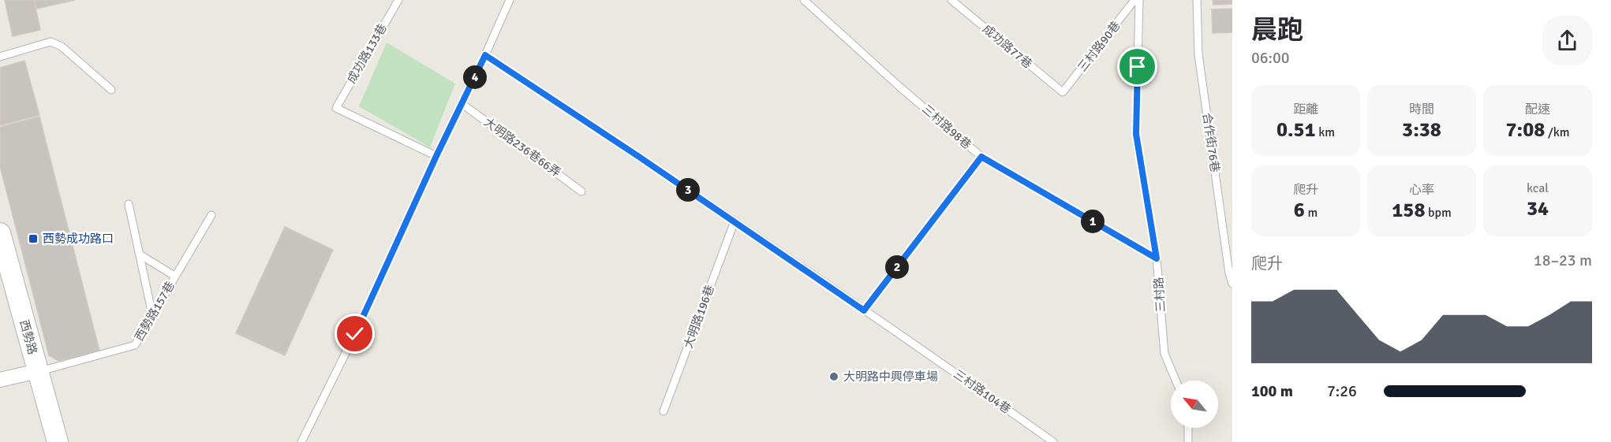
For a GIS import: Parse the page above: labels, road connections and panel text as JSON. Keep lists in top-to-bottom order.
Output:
{
  "streets": {
    "street": ["西勢路"],
    "lane": [
      "成功路77巷",
      "三村路90巷",
      "成功路133巷",
      "三村路98巷",
      "合作街76巷",
      "大明路236巷66弄",
      "三村路",
      "西勢路157巷",
      "大明路196巷",
      "三村路104巷"
    ]
  },
  "crossings": [
    ["成功路77巷", "三村路90巷"],
    ["三村路98巷", "三村路"],
    ["西勢路157巷", "西勢路"],
    ["大明路196巷", "三村路104巷"]
  ],
  "places": {
    "transit": ["西勢成功路口"],
    "other": ["大明路中興停車場"]
  },
  "north": "top left",
  "page": {
    "heading": ["晨跑", "06:00"],
    "pins": [
      "4",
      "3",
      "1",
      "2"
    ],
    "stats": [
      ["距離", "0.51 km"],
      ["時間", "3:38"],
      ["配速", "7:08 /km"],
      ["爬升", "6 m"],
      ["心率", "158 bpm"],
      ["kcal", "34"]
    ],
    "chart": ["爬升", "18–23 m"],
    "list": [
      {
        "name": "100 m",
        "note": "7:26"
      }
    ]
  }
}
